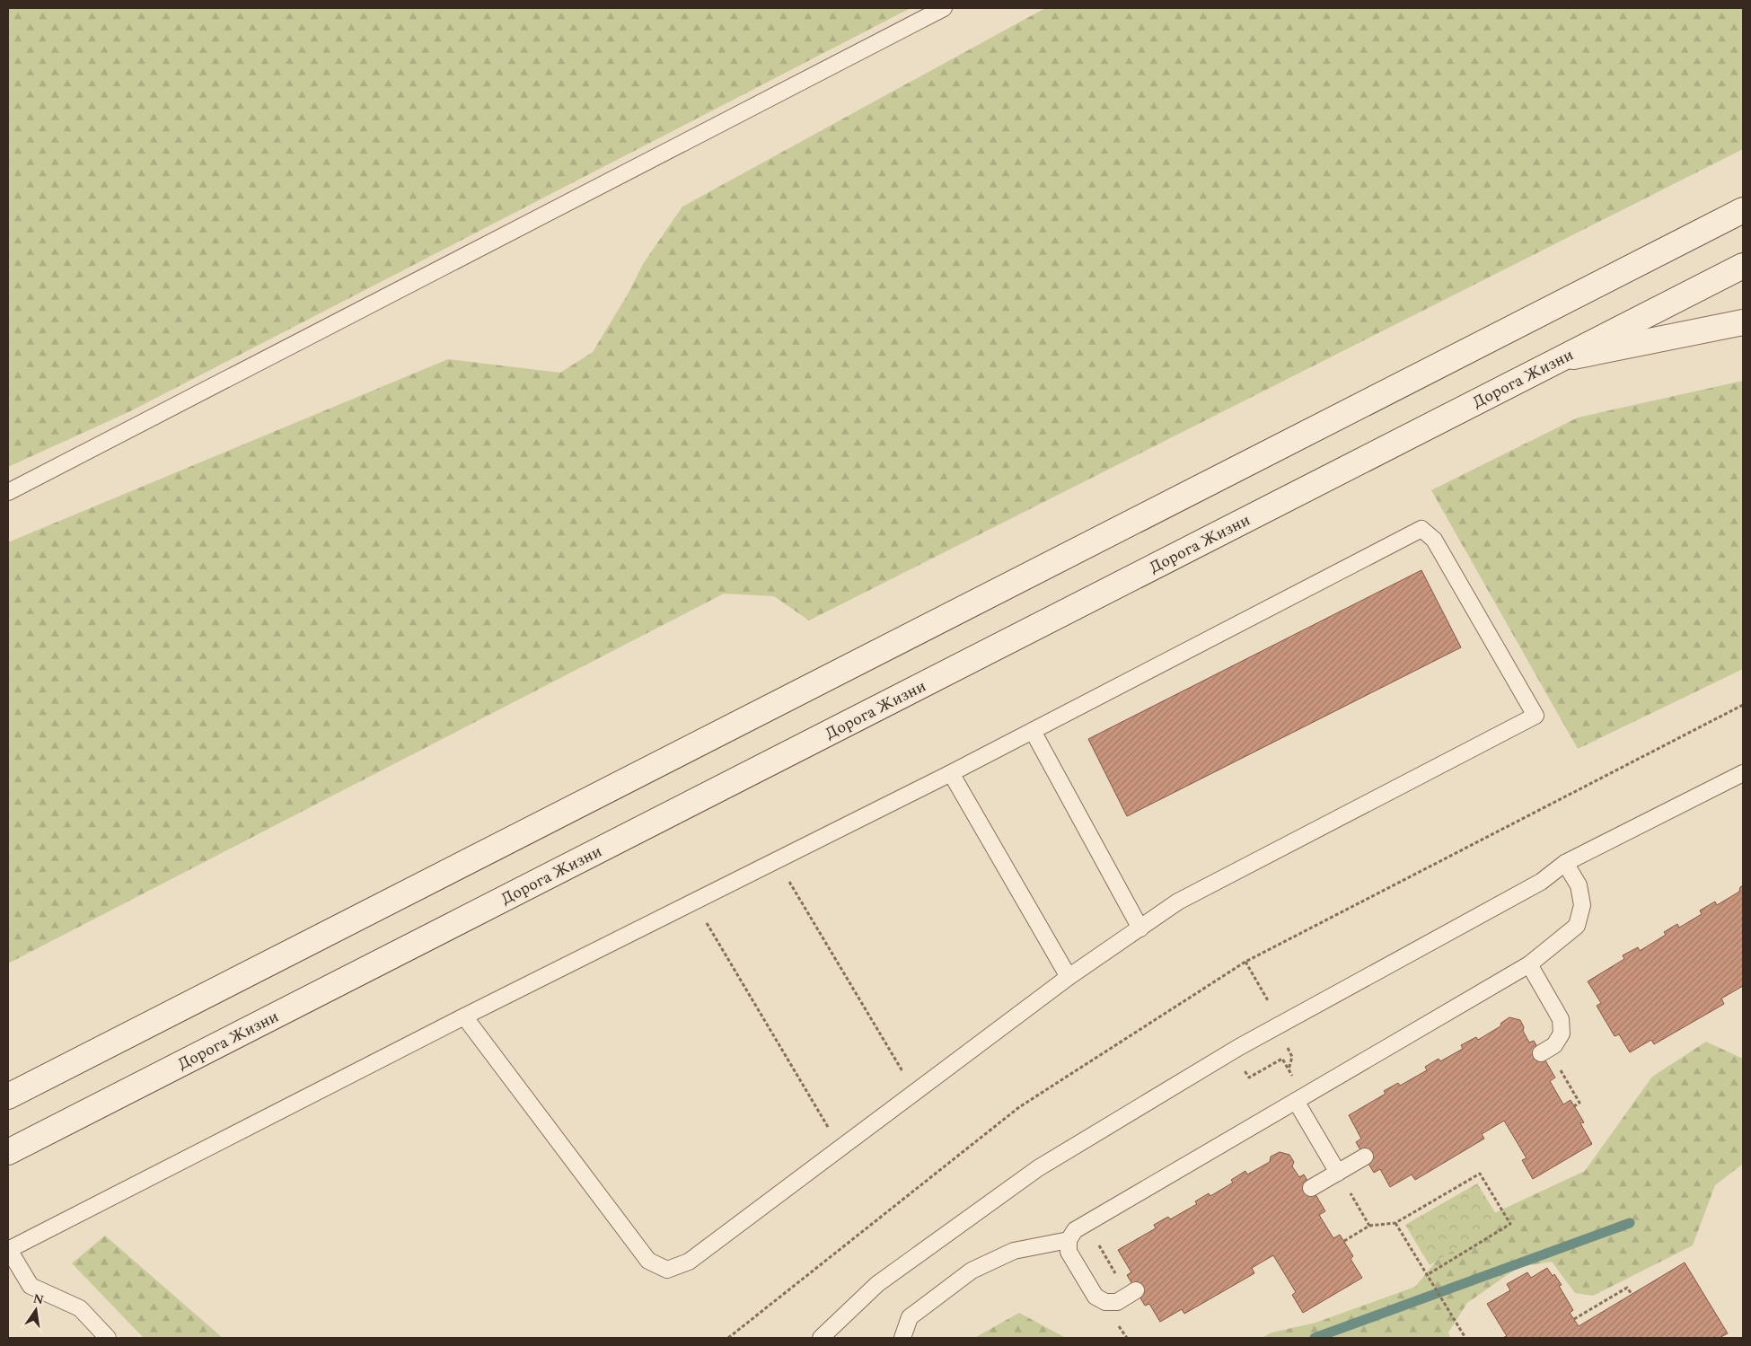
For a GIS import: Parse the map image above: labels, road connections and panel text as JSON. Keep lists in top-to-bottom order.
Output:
{
  "streets": {
    "main road": ["Дорога Жизни"]
  },
  "north": "top"
}
